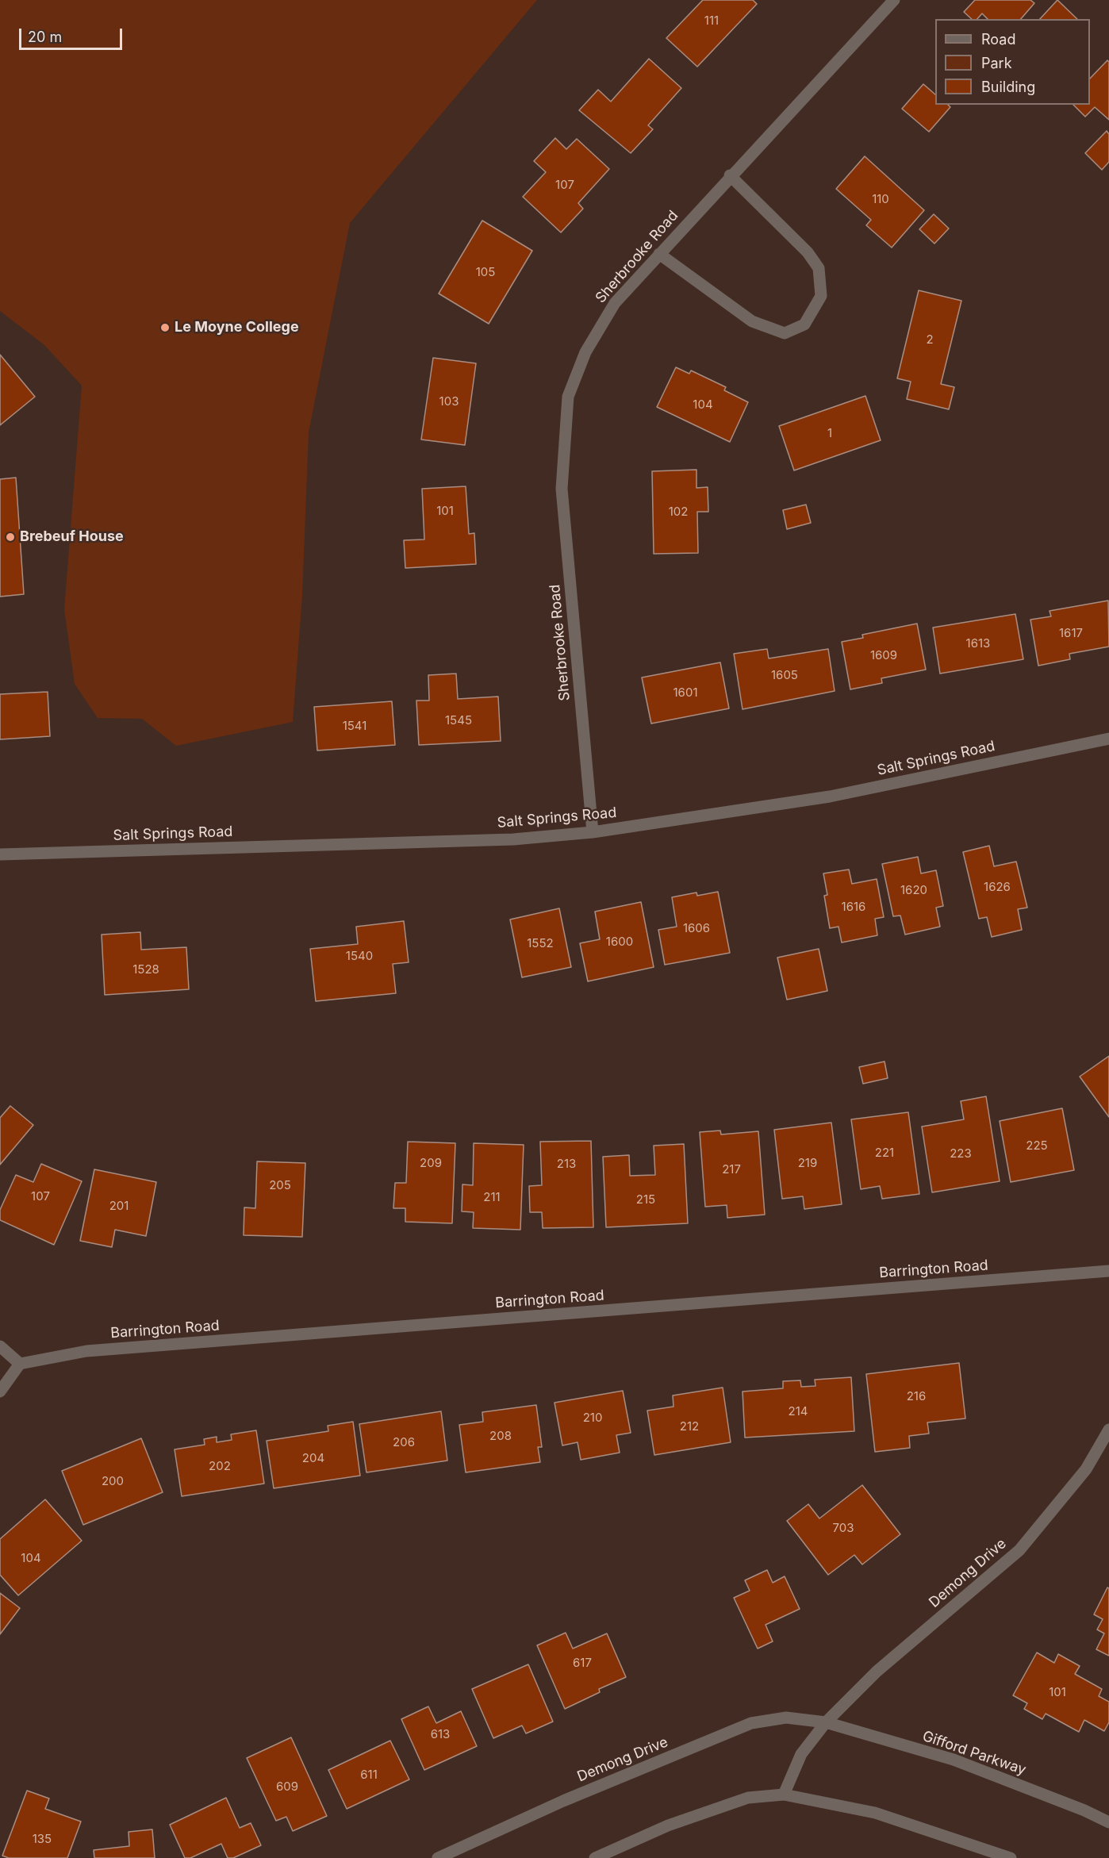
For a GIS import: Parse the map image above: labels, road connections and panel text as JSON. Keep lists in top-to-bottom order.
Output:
{
  "streets": {
    "street": [
      "Sherbrooke Road",
      "Salt Springs Road",
      "Barrington Road",
      "Demong Drive",
      "Gifford Parkway"
    ]
  },
  "crossings": [
    ["Sherbrooke Road", "Salt Springs Road"],
    ["Demong Drive", "Gifford Parkway"]
  ],
  "places": ["Le Moyne College", "Brebeuf House"],
  "house_numbers": [
    "111",
    "107",
    "110",
    "105",
    "2",
    "103",
    "104",
    "1",
    "101",
    "102",
    "1617",
    "1613",
    "1609",
    "1605",
    "1601",
    "1545",
    "1541",
    "1626",
    "1620",
    "1616",
    "1606",
    "1600",
    "1552",
    "1540",
    "1528",
    "225",
    "221",
    "223",
    "209",
    "219",
    "213",
    "217",
    "205",
    "107",
    "211",
    "215",
    "201",
    "216",
    "214",
    "210",
    "212",
    "208",
    "206",
    "204",
    "202",
    "200",
    "703",
    "104",
    "617",
    "101",
    "613",
    "611",
    "609",
    "135"
  ],
  "legend": ["Road", "Park", "Building"],
  "scale_bar": "20 m"
}
